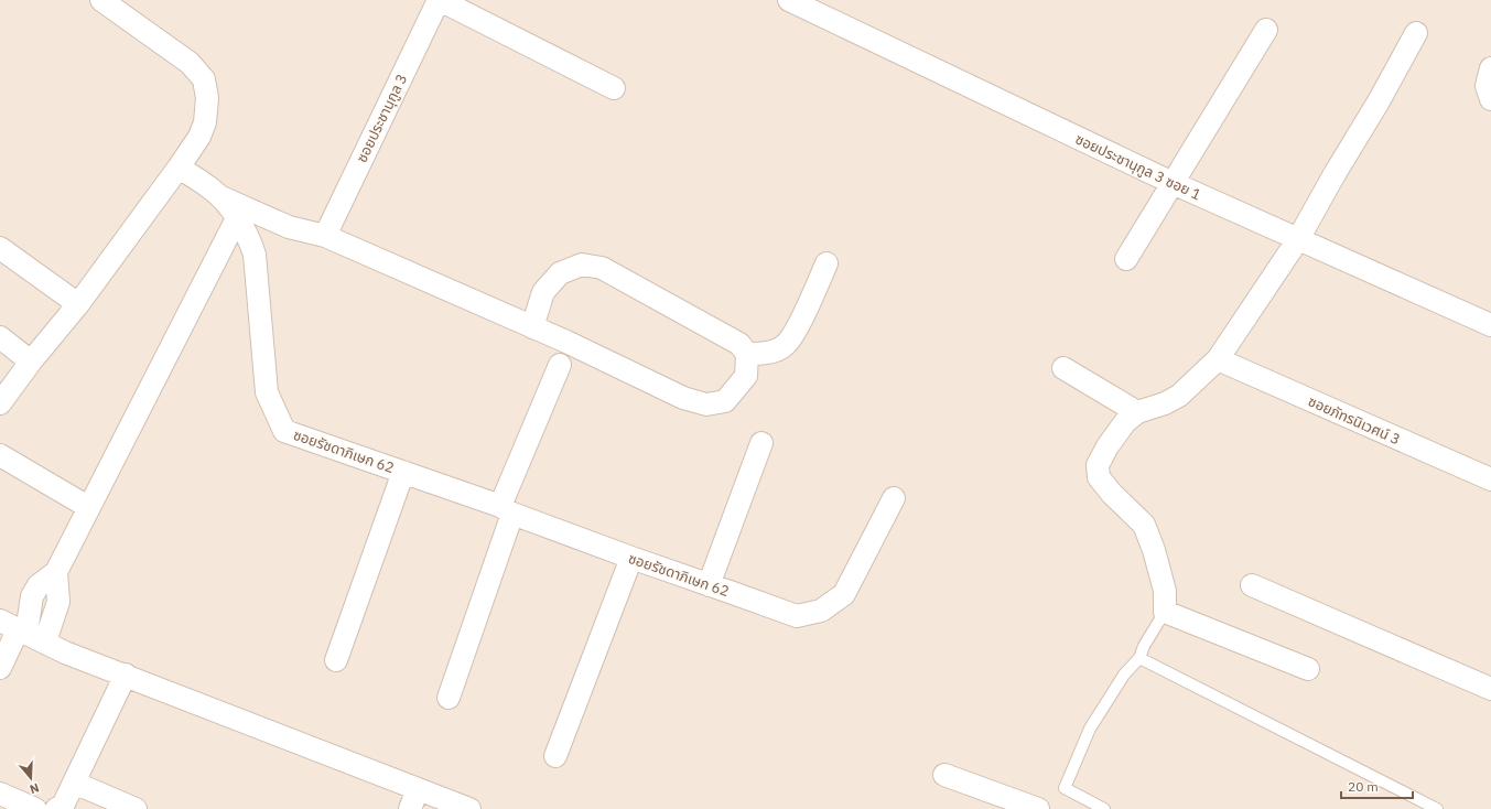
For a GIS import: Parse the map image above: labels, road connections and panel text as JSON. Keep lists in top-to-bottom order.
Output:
{
  "streets": {
    "street": [
      "ซอยประชานุกูล 3",
      "ซอยประชานุกูล 3 ซอย 1",
      "ซอยภัทรนิเวศน์ 3",
      "ซอยรัชดาภิเษก 62"
    ]
  },
  "scale_bar": "20 m",
  "north": "bottom"
}
